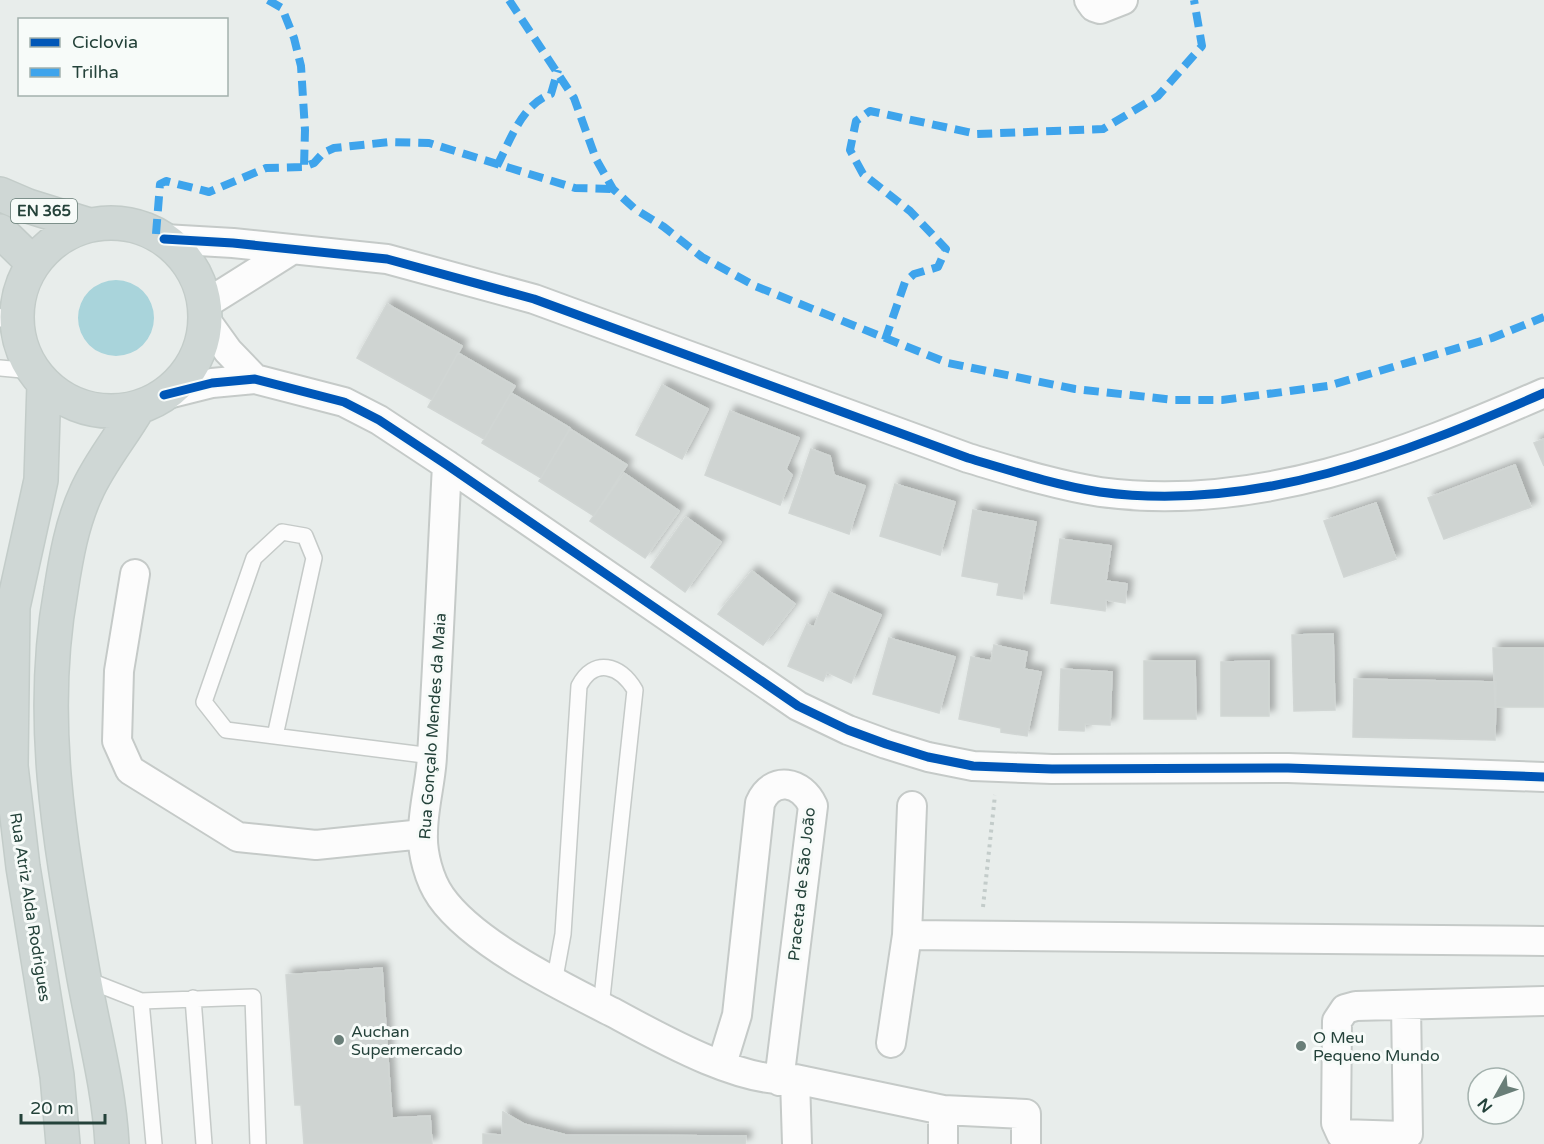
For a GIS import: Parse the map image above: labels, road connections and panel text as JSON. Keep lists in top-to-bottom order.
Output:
{
  "streets": {
    "main road": ["EN 365", "Rua Atriz Alda Rodrigues"],
    "street": ["Rua Gonçalo Mendes da Maia", "Praceta de São João"]
  },
  "crossings": [
    ["EN 365", "Rua Atriz Alda Rodrigues"],
    ["Rua Gonçalo Mendes da Maia", "Praceta de São João"]
  ],
  "places": ["Auchan Supermercado", "O Meu Pequeno Mundo"],
  "legend": ["Ciclovia", "Trilha"],
  "scale_bar": "20 m",
  "north": "bottom left"
}
